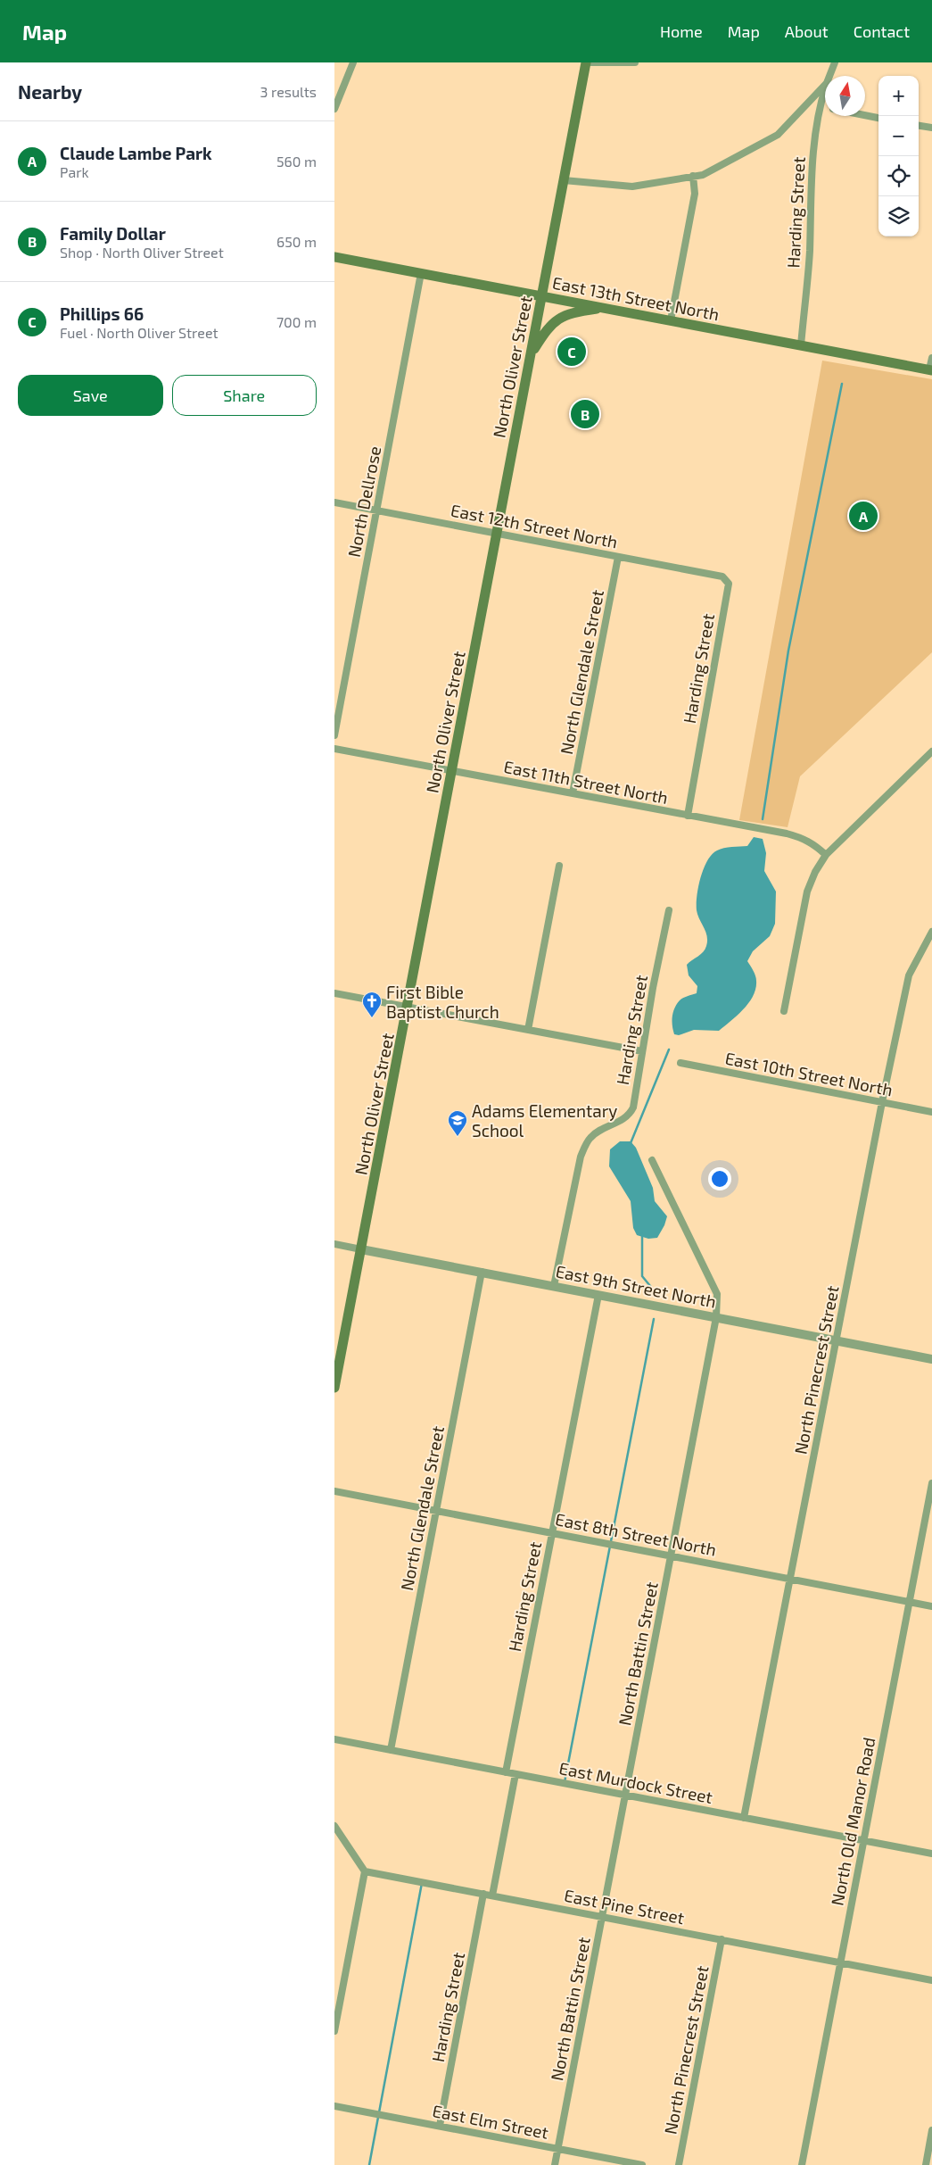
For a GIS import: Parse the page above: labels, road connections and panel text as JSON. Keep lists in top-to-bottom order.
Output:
{
  "streets": {
    "main road": ["East 13th Street North", "North Oliver Street"],
    "street": [
      "Harding Street",
      "North Dellrose",
      "East 12th Street North",
      "North Glendale Street",
      "East 11th Street North",
      "East 10th Street North",
      "East 9th Street North",
      "North Pinecrest Street",
      "East 8th Street North",
      "North Battin Street",
      "East Murdock Street",
      "North Old Manor Road",
      "East Pine Street",
      "East Elm Street"
    ]
  },
  "crossings": [
    ["Harding Street", "East 13th Street North"],
    ["Harding Street", "East 12th Street North"],
    ["Harding Street", "East 11th Street North"],
    ["Harding Street", "East 9th Street North"],
    ["Harding Street", "East 8th Street North"],
    ["Harding Street", "East Murdock Street"],
    ["Harding Street", "East Pine Street"],
    ["Harding Street", "East Elm Street"],
    ["East 13th Street North", "North Oliver Street"],
    ["East 13th Street North", "North Dellrose"],
    ["North Oliver Street", "East 12th Street North"],
    ["North Oliver Street", "East 11th Street North"],
    ["North Oliver Street", "East 9th Street North"],
    ["North Dellrose", "East 12th Street North"],
    ["East 12th Street North", "North Glendale Street"],
    ["North Glendale Street", "East 11th Street North"],
    ["North Glendale Street", "East 9th Street North"],
    ["North Glendale Street", "East 8th Street North"],
    ["North Glendale Street", "East Murdock Street"],
    ["East 10th Street North", "North Pinecrest Street"],
    ["East 9th Street North", "North Pinecrest Street"],
    ["East 9th Street North", "North Battin Street"],
    ["North Pinecrest Street", "East 8th Street North"],
    ["North Pinecrest Street", "East Murdock Street"],
    ["North Pinecrest Street", "East Pine Street"],
    ["East 8th Street North", "North Battin Street"],
    ["East 8th Street North", "North Old Manor Road"],
    ["North Battin Street", "East Murdock Street"],
    ["North Battin Street", "East Pine Street"],
    ["North Battin Street", "East Elm Street"],
    ["East Murdock Street", "North Old Manor Road"],
    ["North Old Manor Road", "East Pine Street"]
  ],
  "places": {
    "church": ["First Bible Baptist Church"],
    "school or university": ["Adams Elementary School"]
  },
  "north": "top",
  "page": {
    "header": "Map",
    "nav": [
      "Home",
      "Map",
      "About",
      "Contact"
    ],
    "heading": ["Nearby", "3 results"],
    "map_buttons": ["+", "−"],
    "list": [
      {
        "mark": "A",
        "name": "Claude Lambe Park",
        "note": "Park",
        "value": "560 m"
      },
      {
        "mark": "B",
        "name": "Family Dollar",
        "note": "Shop · North Oliver Street",
        "value": "650 m"
      },
      {
        "mark": "C",
        "name": "Phillips 66",
        "note": "Fuel · North Oliver Street",
        "value": "700 m"
      }
    ],
    "pins": ["C", "B", "A"],
    "buttons": ["Save", "Share"]
  }
}
